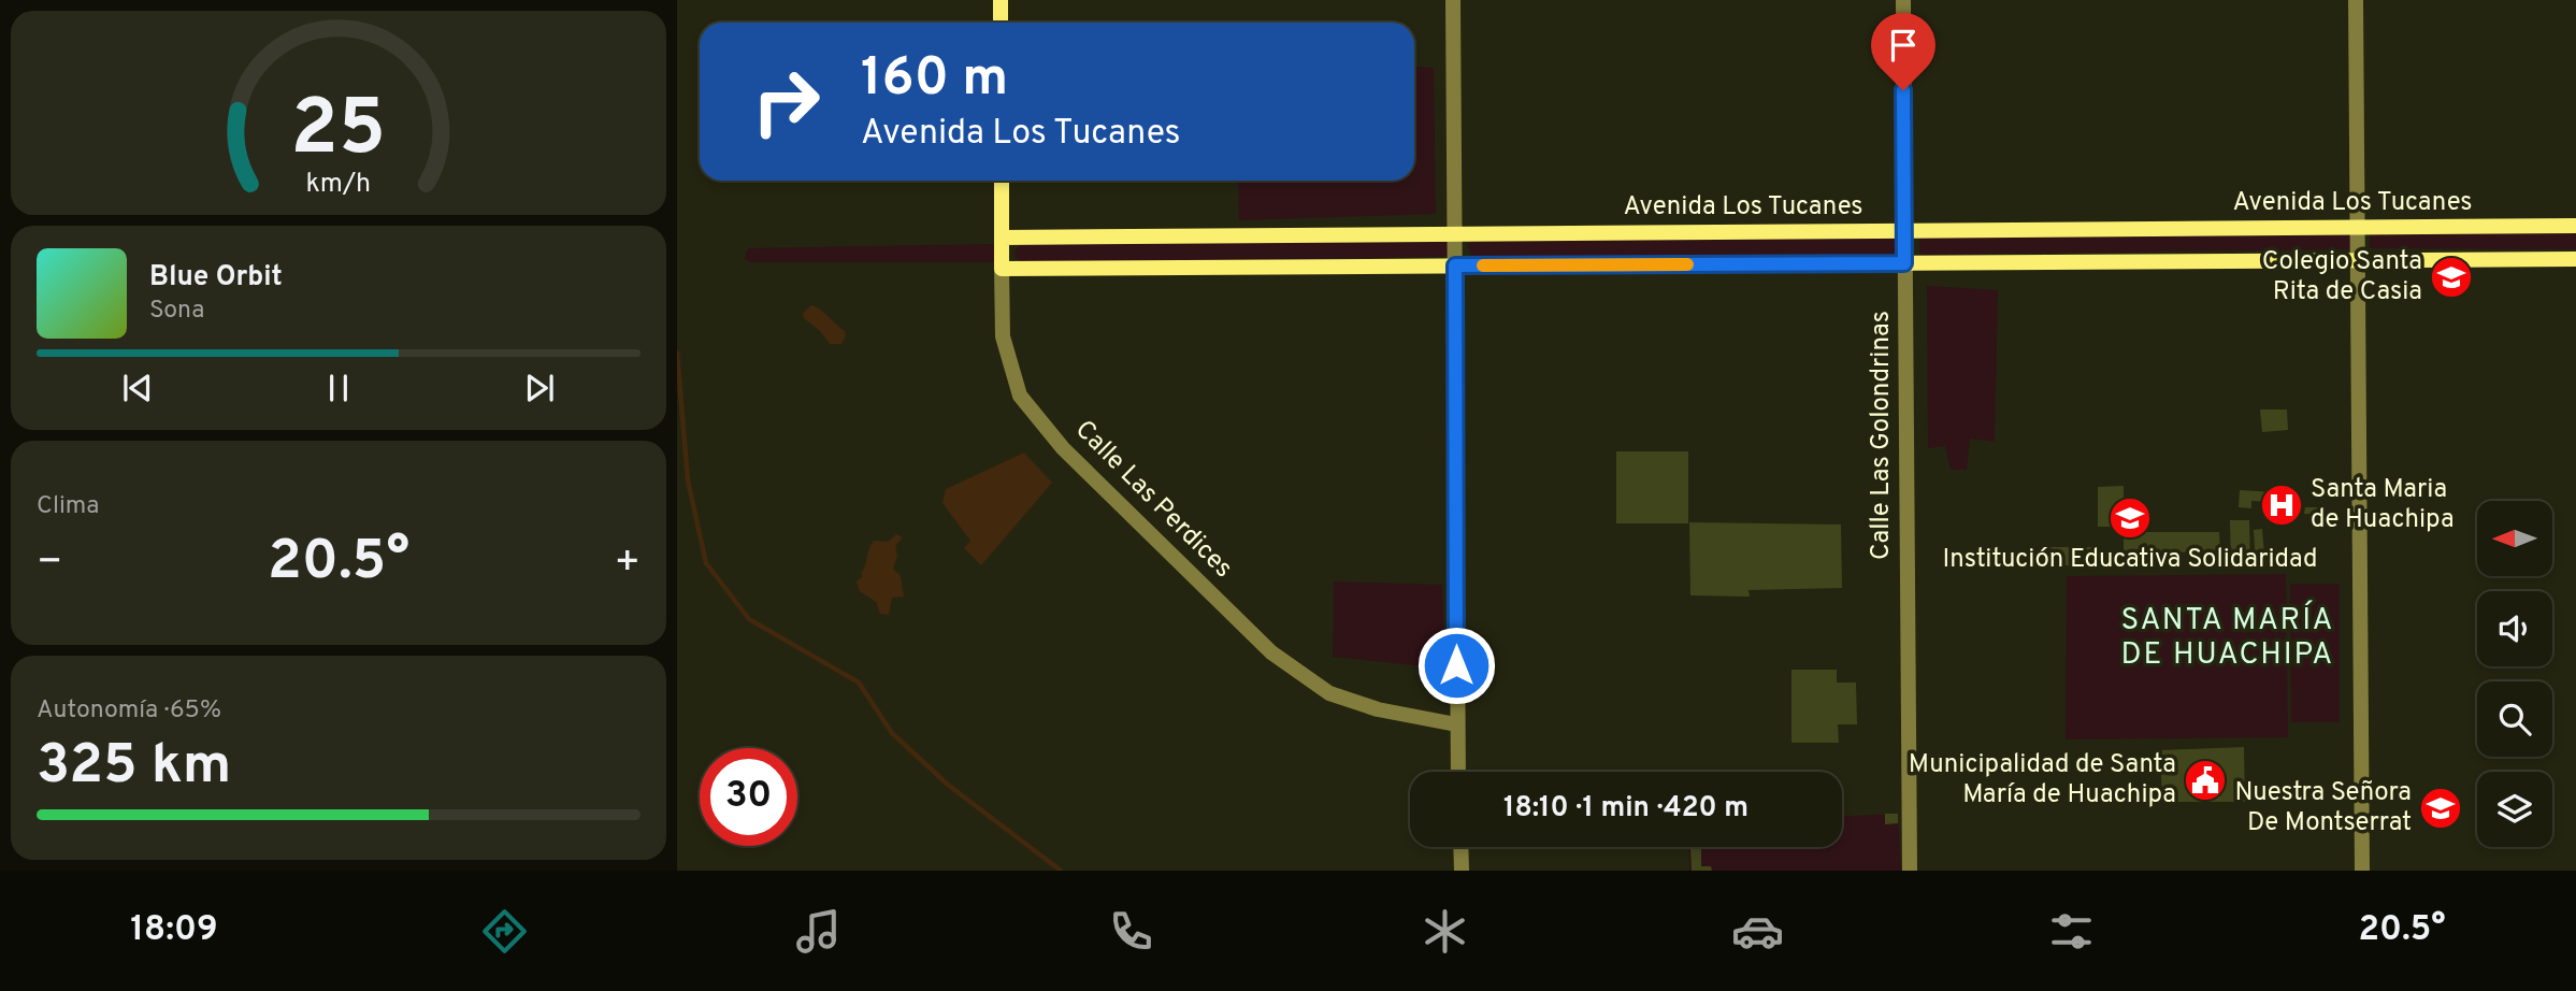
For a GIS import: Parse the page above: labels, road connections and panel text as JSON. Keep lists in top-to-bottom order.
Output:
{
  "streets": {
    "street": ["Avenida Los Tucanes", "Calle Las Golondrinas", "Calle Las Perdices"]
  },
  "crossings": [
    ["Avenida Los Tucanes", "Calle Las Golondrinas"],
    ["Avenida Los Tucanes", "Calle Las Perdices"]
  ],
  "districts": ["SANTA MARÍA DE HUACHIPA"],
  "places": {
    "school or university": ["Colegio Santa Rita de Casia", "Institución Educativa Solidaridad", "Nuestra Señora De Montserrat"],
    "hospital": ["Santa Maria de Huachipa"],
    "public building": ["Municipalidad de Santa María de Huachipa"]
  },
  "north": "left",
  "page": {
    "turn": ["160 m", "Avenida Los Tucanes"],
    "song": ["Blue Orbit", "Sona"],
    "tile": [
      "Clima",
      ["Autonomía · 65%", "325 km"]
    ],
    "heat": ["−", "20.5°", "+"],
    "limit": "30",
    "trip": "18:10 · 1 min · 420 m",
    "tabs": ["18:09", "20.5°"],
    "gauge": ["25", "km/h"]
  }
}
